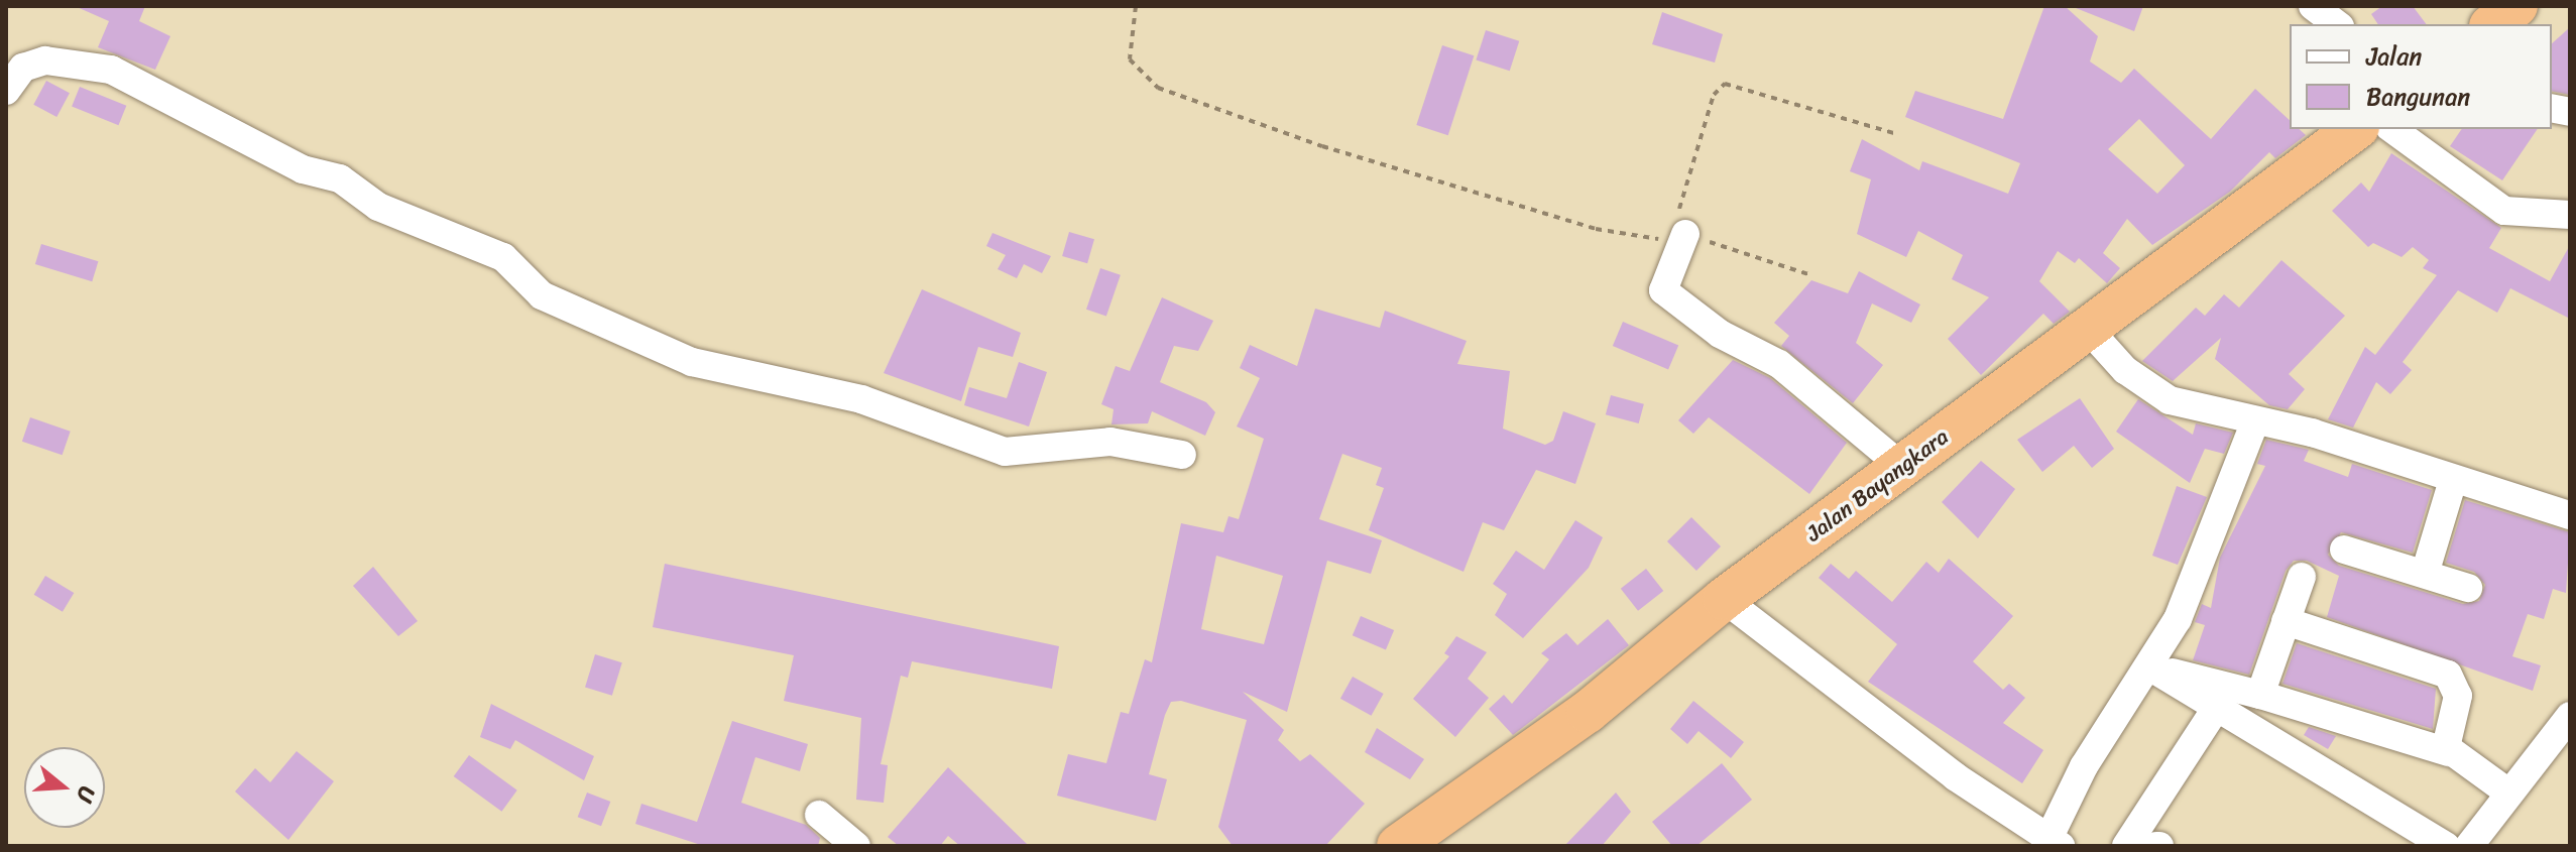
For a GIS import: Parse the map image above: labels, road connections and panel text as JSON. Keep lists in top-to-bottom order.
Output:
{
  "streets": {
    "highway": ["Jalan Bayangkara"]
  },
  "legend": ["Jalan", "Bangunan"],
  "north": "right"
}
